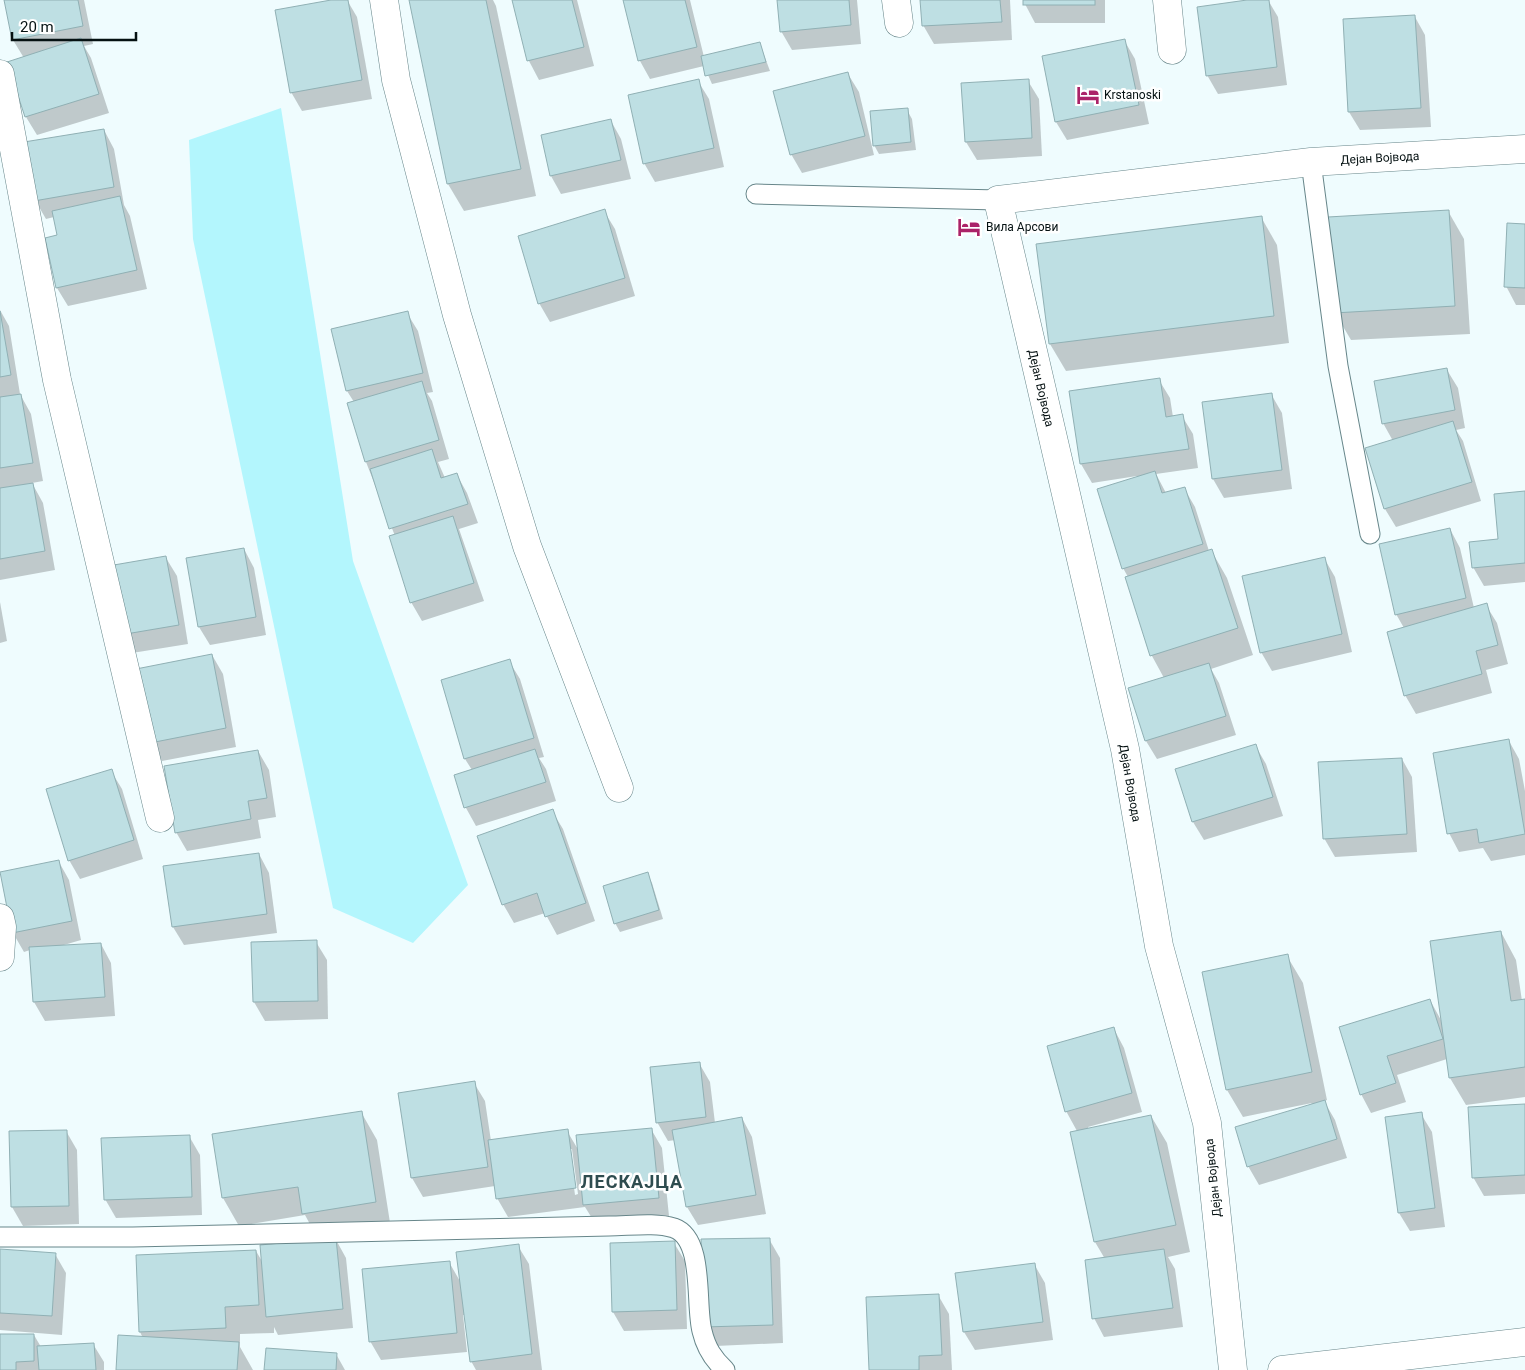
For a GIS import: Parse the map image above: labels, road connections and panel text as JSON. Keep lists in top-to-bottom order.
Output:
{
  "streets": {
    "street": ["Дејан Војвода"]
  },
  "districts": ["ЛЕСКАЈЦА"],
  "places": {
    "hotel": ["Krstanoski", "Вила Арсови"]
  },
  "scale_bar": "20 m"
}
